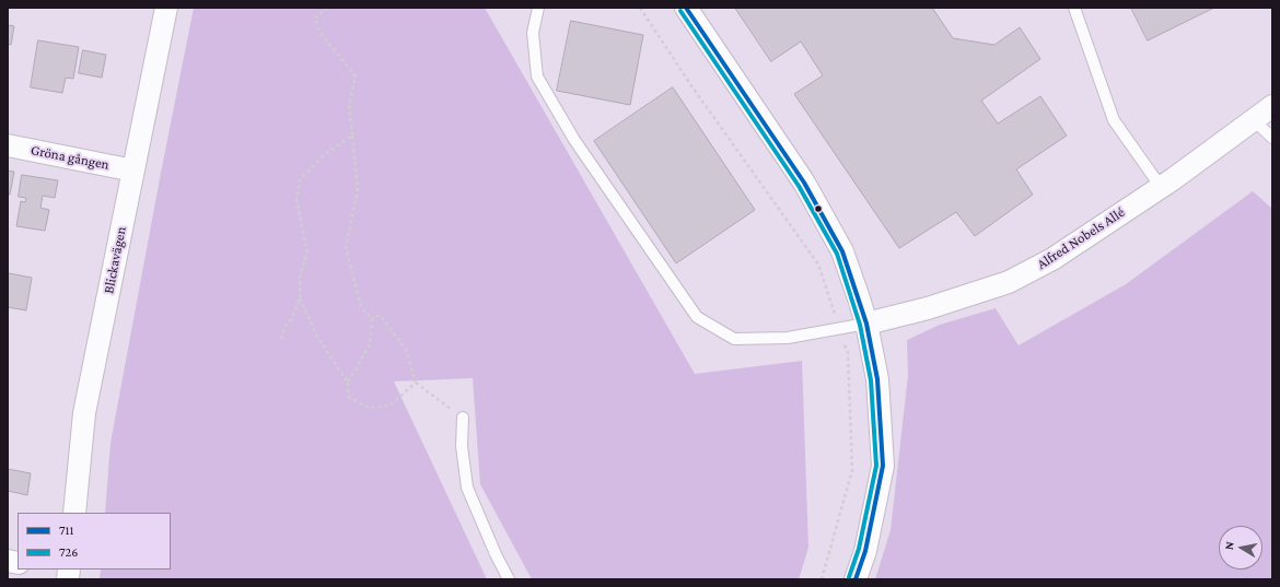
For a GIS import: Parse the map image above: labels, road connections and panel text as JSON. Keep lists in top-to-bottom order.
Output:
{
  "streets": {
    "street": ["Gröna gången", "Alfred Nobels Allé", "Blickavägen"]
  },
  "crossings": [
    ["Gröna gången", "Blickavägen"]
  ],
  "lines": ["transit line 711", "transit line 726"],
  "legend": ["711", "726"],
  "north": "left"
}
